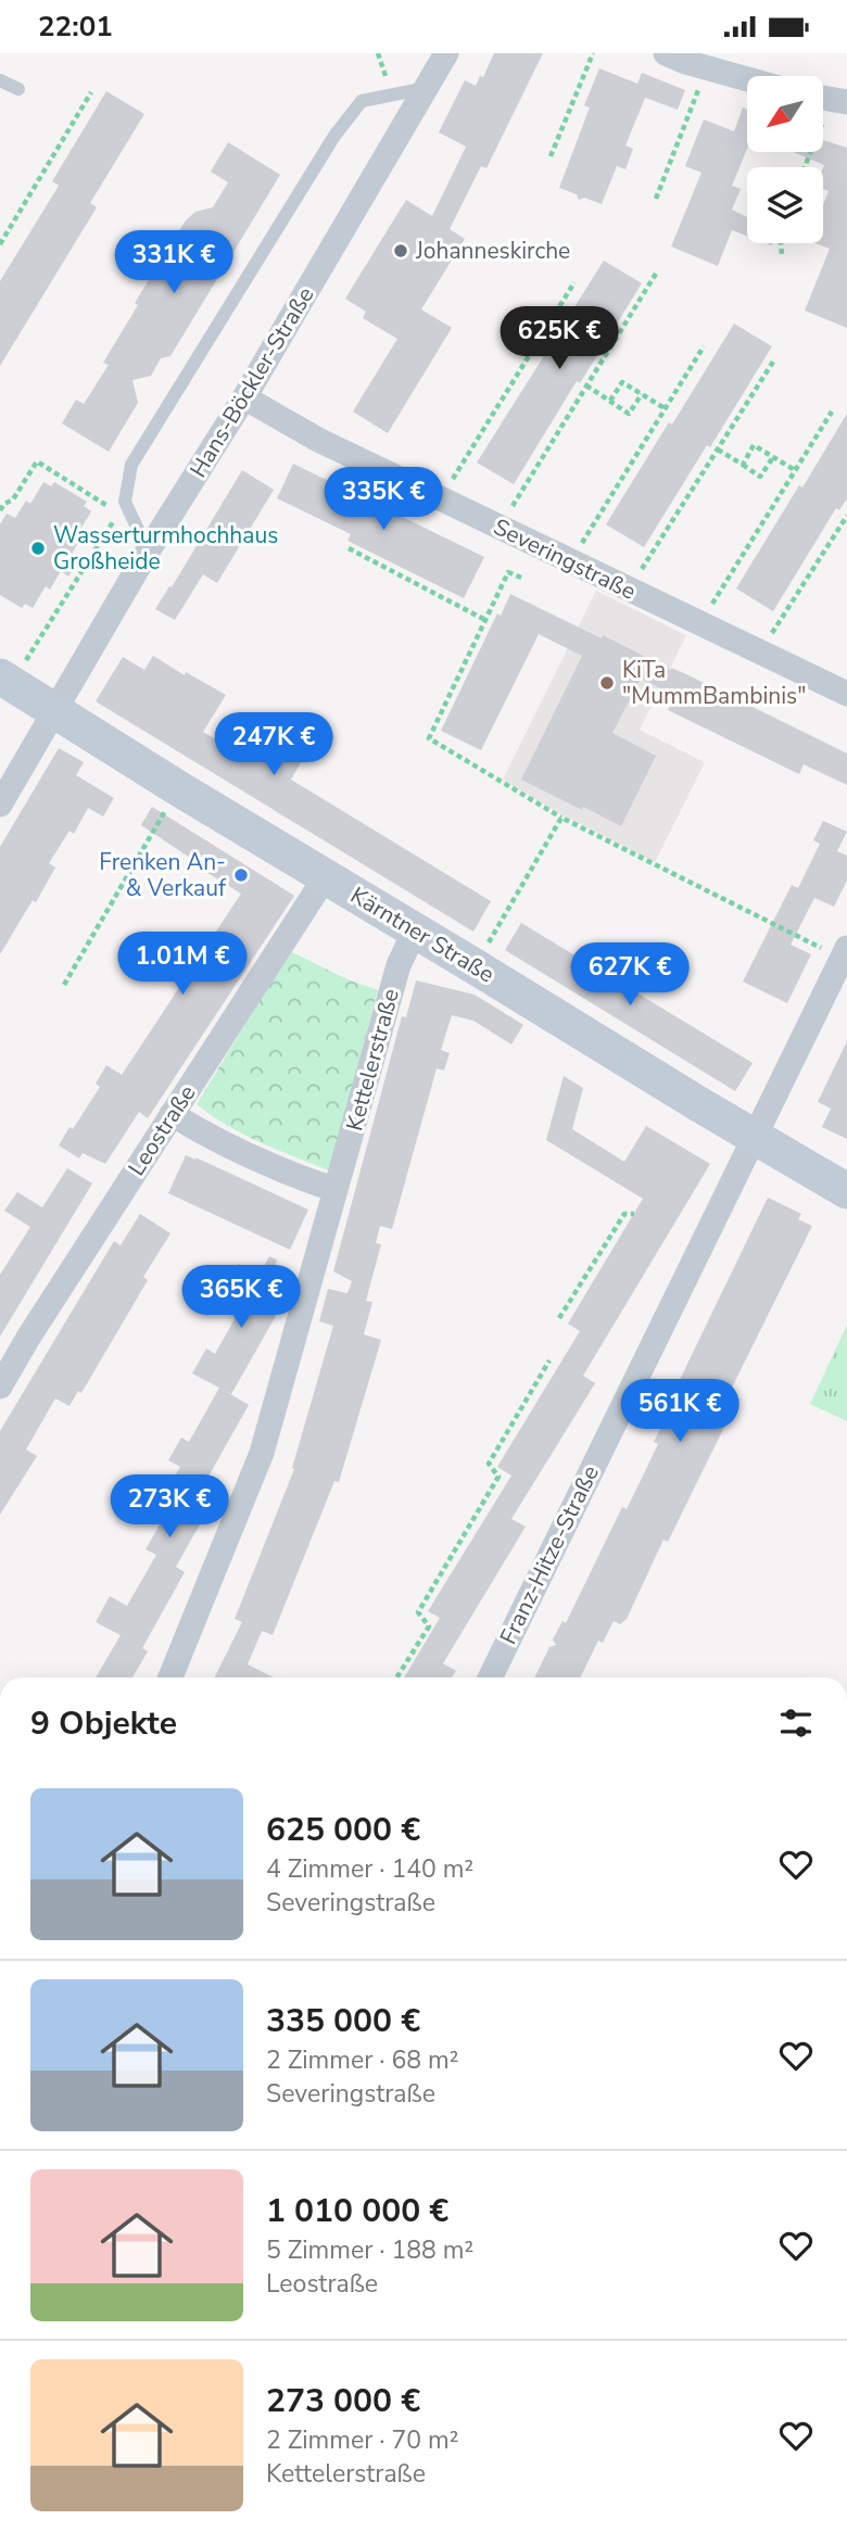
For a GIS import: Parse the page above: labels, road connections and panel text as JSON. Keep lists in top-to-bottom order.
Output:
{
  "streets": {
    "street": [
      "Hans-Böckler-Straße",
      "Severingstraße",
      "Kärntner Straße",
      "Kettelerstraße",
      "Leostraße",
      "Franz-Hitze-Straße"
    ]
  },
  "crossings": [
    ["Hans-Böckler-Straße", "Severingstraße"],
    ["Hans-Böckler-Straße", "Kärntner Straße"],
    ["Kärntner Straße", "Kettelerstraße"],
    ["Kärntner Straße", "Leostraße"],
    ["Kärntner Straße", "Franz-Hitze-Straße"]
  ],
  "places": [
    "Johanneskirche",
    "Wasserturmhochhaus Großheide",
    "KiTa \"MummBambinis\"",
    "Frenken An- & Verkauf"
  ],
  "north": "bottom left",
  "page": {
    "status": "22:01",
    "price": [
      "331K €",
      "625K €",
      "335K €",
      "247K €",
      "1.01M €",
      "627K €",
      "365K €",
      "561K €",
      "273K €"
    ],
    "heading": "9 Objekte",
    "list": [
      {
        "name": "625 000 €",
        "note": "4 Zimmer · 140 m² · Severingstraße"
      },
      {
        "name": "335 000 €",
        "note": "2 Zimmer · 68 m² · Severingstraße"
      },
      {
        "name": "1 010 000 €",
        "note": "5 Zimmer · 188 m² · Leostraße"
      },
      {
        "name": "273 000 €",
        "note": "2 Zimmer · 70 m² · Kettelerstraße"
      }
    ]
  }
}
